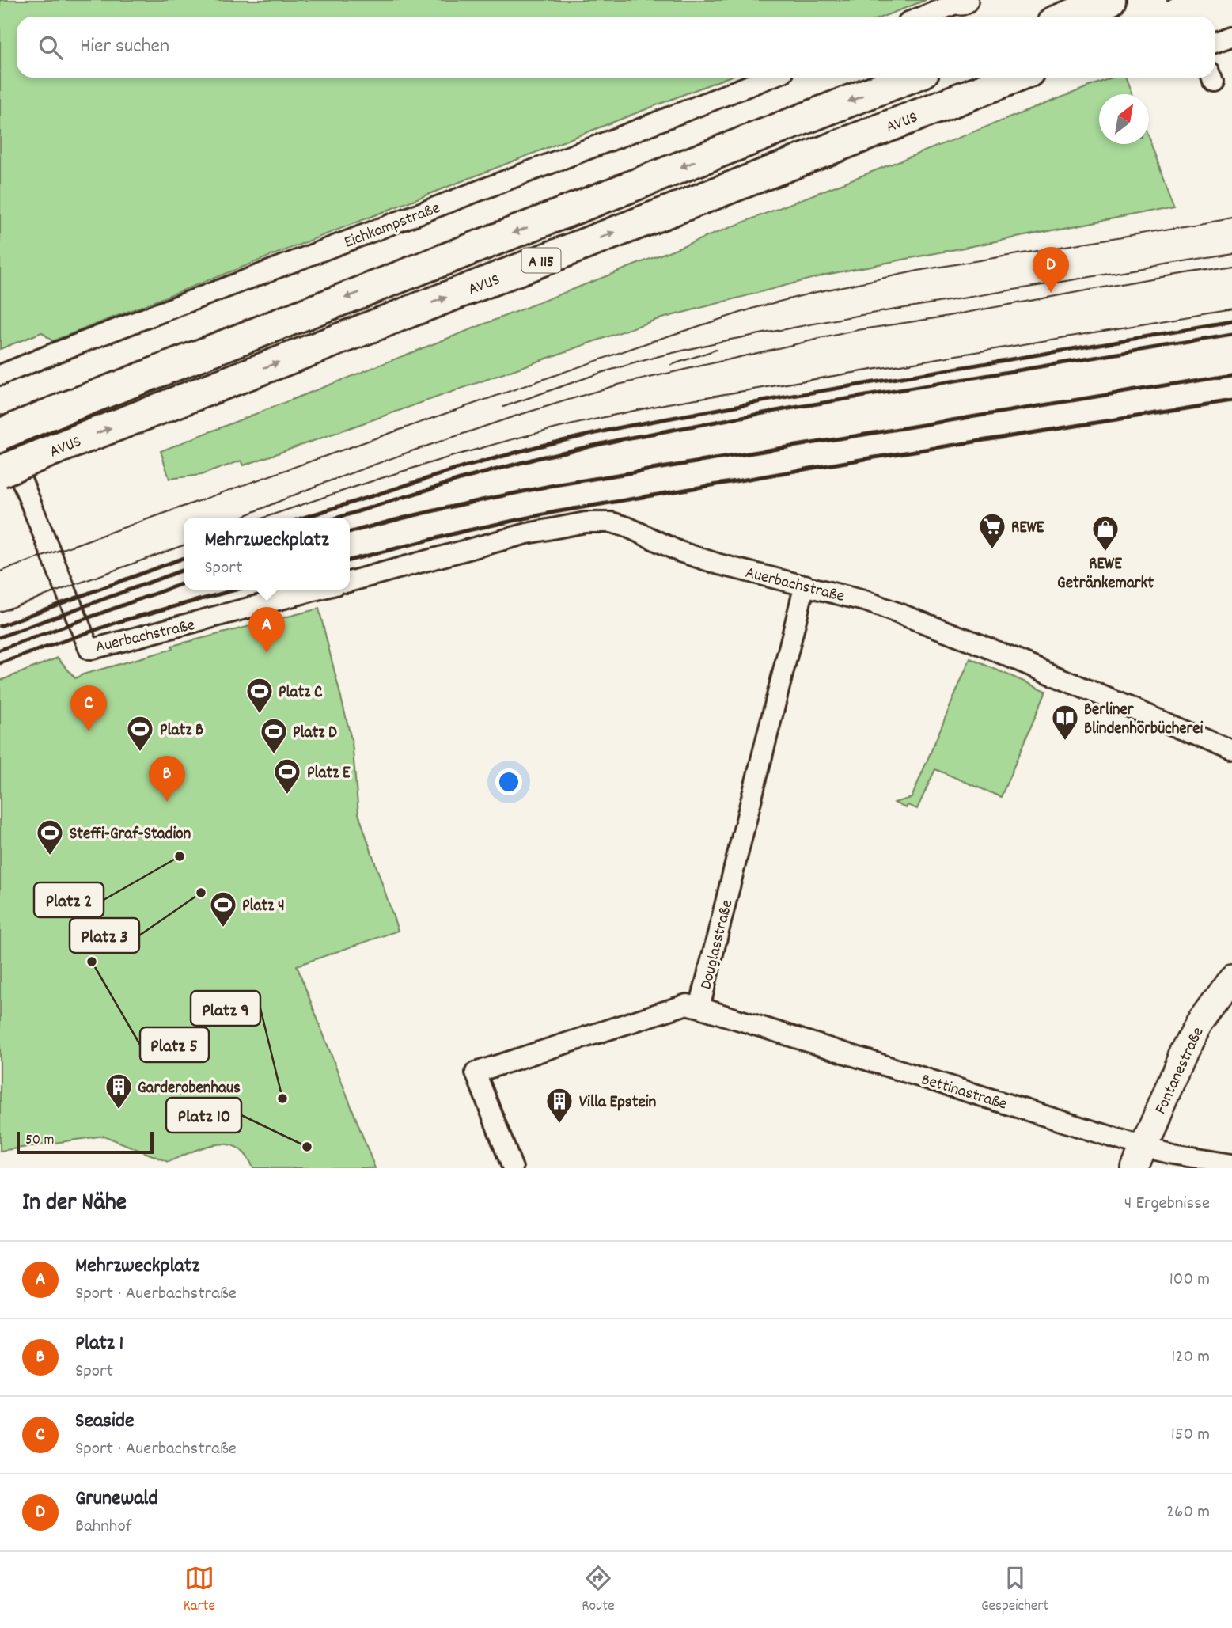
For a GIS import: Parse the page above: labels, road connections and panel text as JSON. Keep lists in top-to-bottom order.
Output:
{
  "streets": {
    "highway": ["AVUS", "A 115"],
    "street": [
      "Eichkampstraße",
      "Auerbachstraße",
      "Douglasstraße",
      "Fontanestraße",
      "Bettinastraße"
    ]
  },
  "crossings": [
    ["Auerbachstraße", "Douglasstraße"],
    ["Douglasstraße", "Bettinastraße"],
    ["Fontanestraße", "Bettinastraße"]
  ],
  "places": {
    "supermarket": ["REWE"],
    "shop": ["REWE Getränkemarkt"],
    "sports": [
      "Platz C",
      "Platz B",
      "Platz D",
      "Platz E",
      "Steffi-Graf-Stadion",
      "Platz 4"
    ],
    "library": ["Berliner Blindenhörbücherei"],
    "other": [
      "Platz 2",
      "Platz 3",
      "Platz 5",
      "Platz 9",
      "Platz 10"
    ],
    "building": ["Garderobenhaus", "Villa Epstein"]
  },
  "scale_bar": "50 m",
  "north": "top right",
  "page": {
    "search": "Hier suchen",
    "pins": [
      "D",
      "A",
      "C",
      "B"
    ],
    "popup": ["Mehrzweckplatz", "Sport"],
    "scale": "50 m",
    "heading": ["In der Nähe", "4 Ergebnisse"],
    "list": [
      {
        "mark": "A",
        "name": "Mehrzweckplatz",
        "note": "Sport · Auerbachstraße",
        "value": "100 m"
      },
      {
        "mark": "B",
        "name": "Platz 1",
        "note": "Sport",
        "value": "120 m"
      },
      {
        "mark": "C",
        "name": "Seaside",
        "note": "Sport · Auerbachstraße",
        "value": "150 m"
      },
      {
        "mark": "D",
        "name": "Grunewald",
        "note": "Bahnhof",
        "value": "260 m"
      }
    ],
    "nav": ["Karte", "Route", "Gespeichert"]
  }
}
